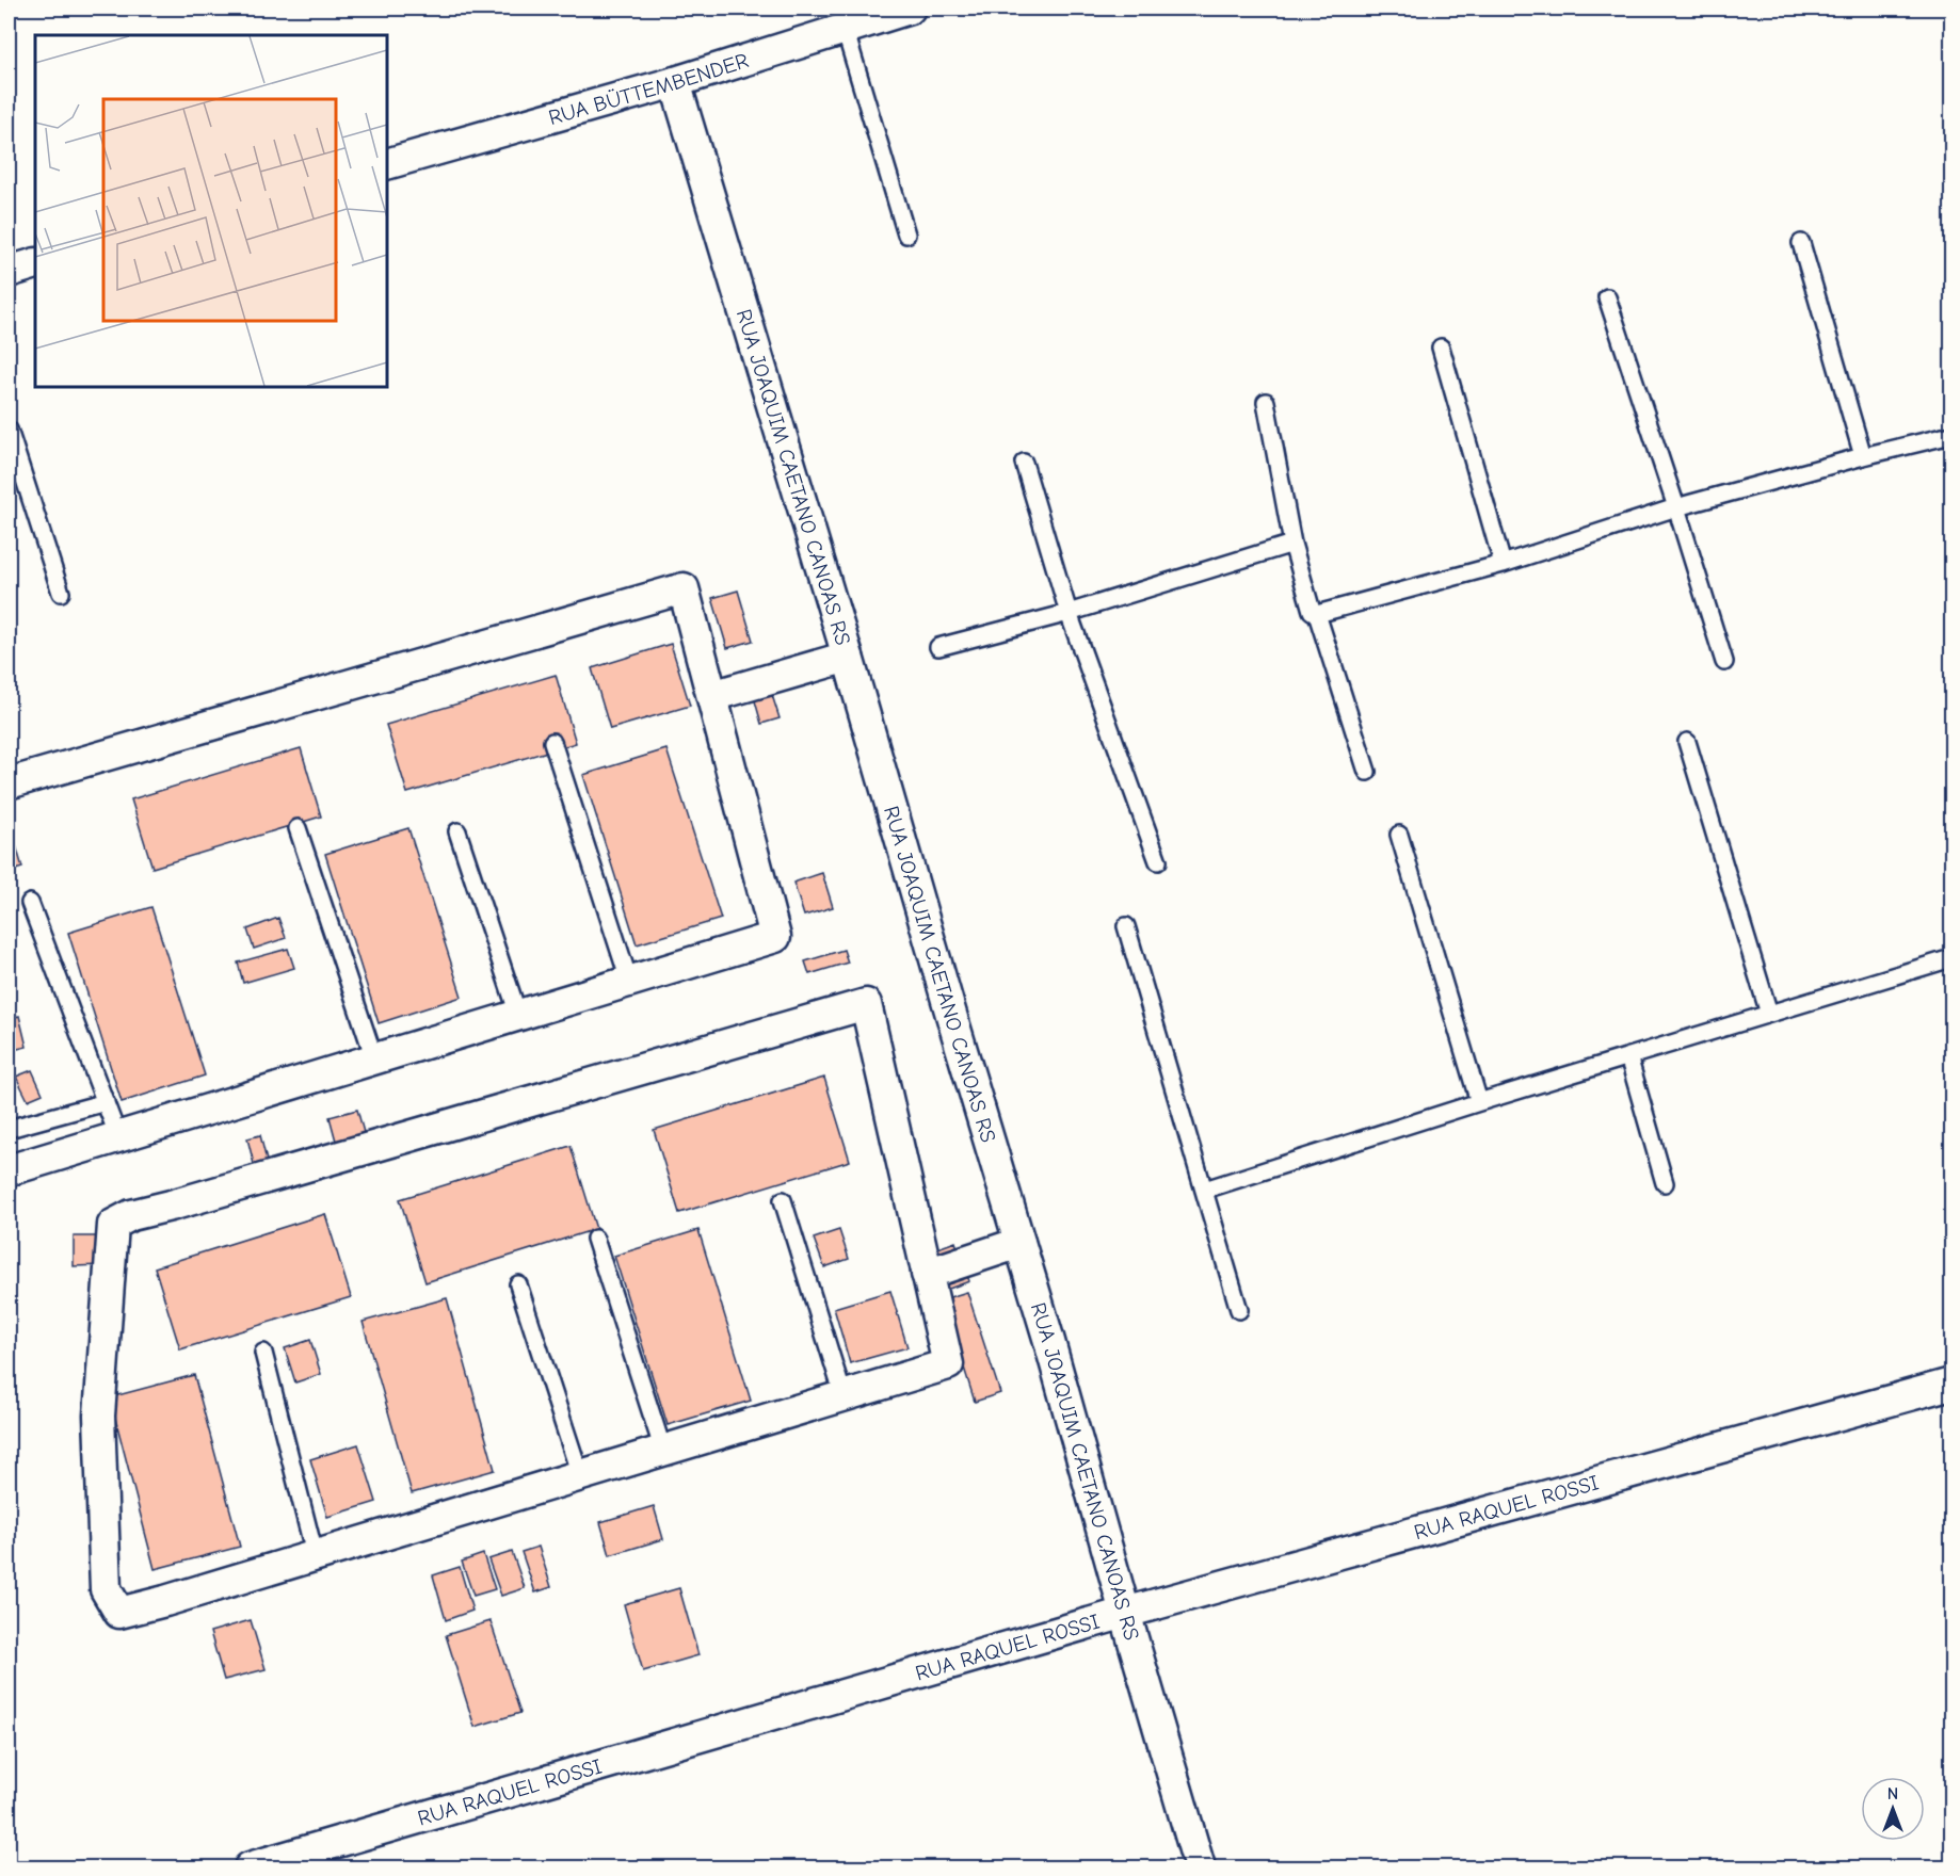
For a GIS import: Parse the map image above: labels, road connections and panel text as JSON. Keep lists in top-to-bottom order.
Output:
{
  "streets": {
    "street": ["RUA BÜTTEMBENDER", "RUA JOAQUIM CAETANO CANOAS RS", "RUA RAQUEL ROSSI"]
  },
  "crossings": [
    ["RUA BÜTTEMBENDER", "RUA JOAQUIM CAETANO CANOAS RS"],
    ["RUA JOAQUIM CAETANO CANOAS RS", "RUA RAQUEL ROSSI"]
  ],
  "north": "top"
}
